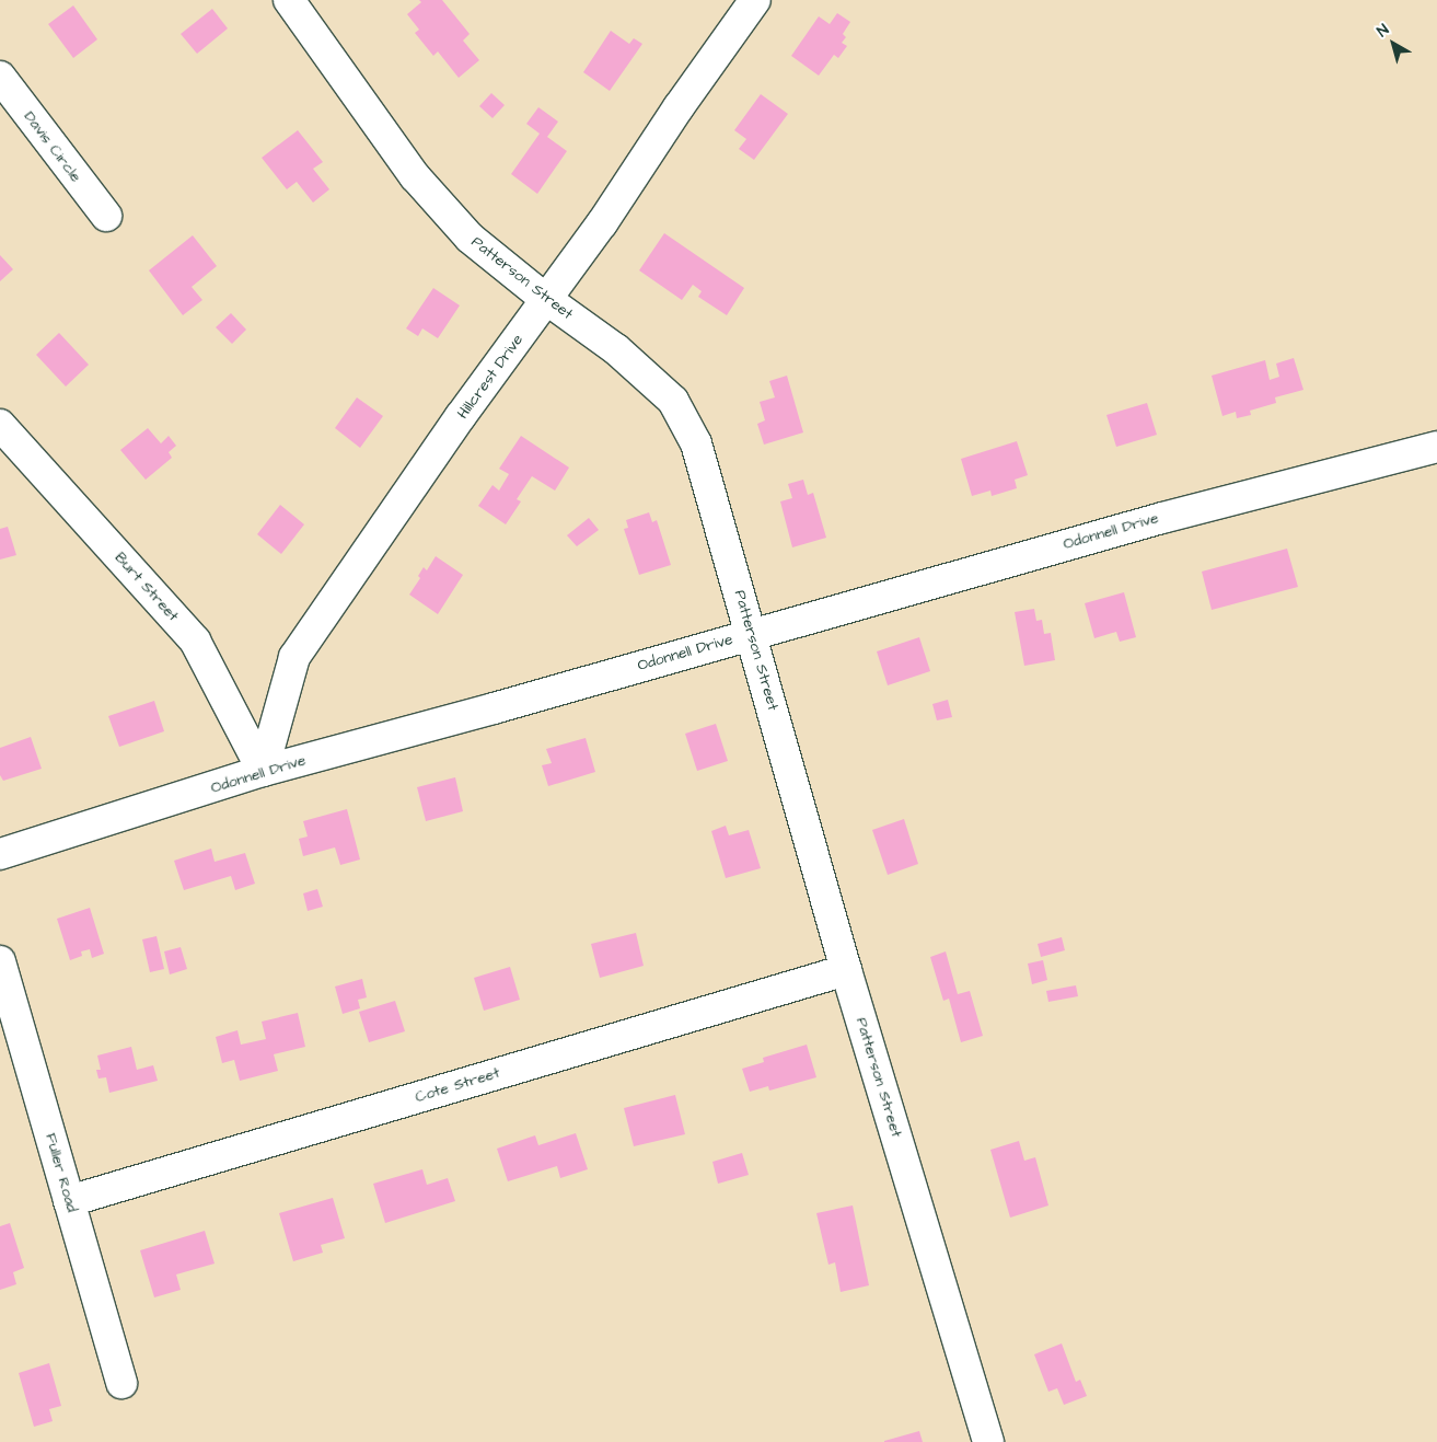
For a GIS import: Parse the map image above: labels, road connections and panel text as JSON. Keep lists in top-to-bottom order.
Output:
{
  "streets": {
    "street": [
      "Davis Circle",
      "Patterson Street",
      "Hillcrest Drive",
      "Odonnell Drive",
      "Burt Street",
      "Cote Street",
      "Fuller Road"
    ]
  },
  "crossings": [
    ["Patterson Street", "Hillcrest Drive"],
    ["Patterson Street", "Odonnell Drive"],
    ["Patterson Street", "Cote Street"],
    ["Hillcrest Drive", "Odonnell Drive"],
    ["Hillcrest Drive", "Burt Street"],
    ["Odonnell Drive", "Burt Street"],
    ["Cote Street", "Fuller Road"]
  ],
  "north": "top left"
}
